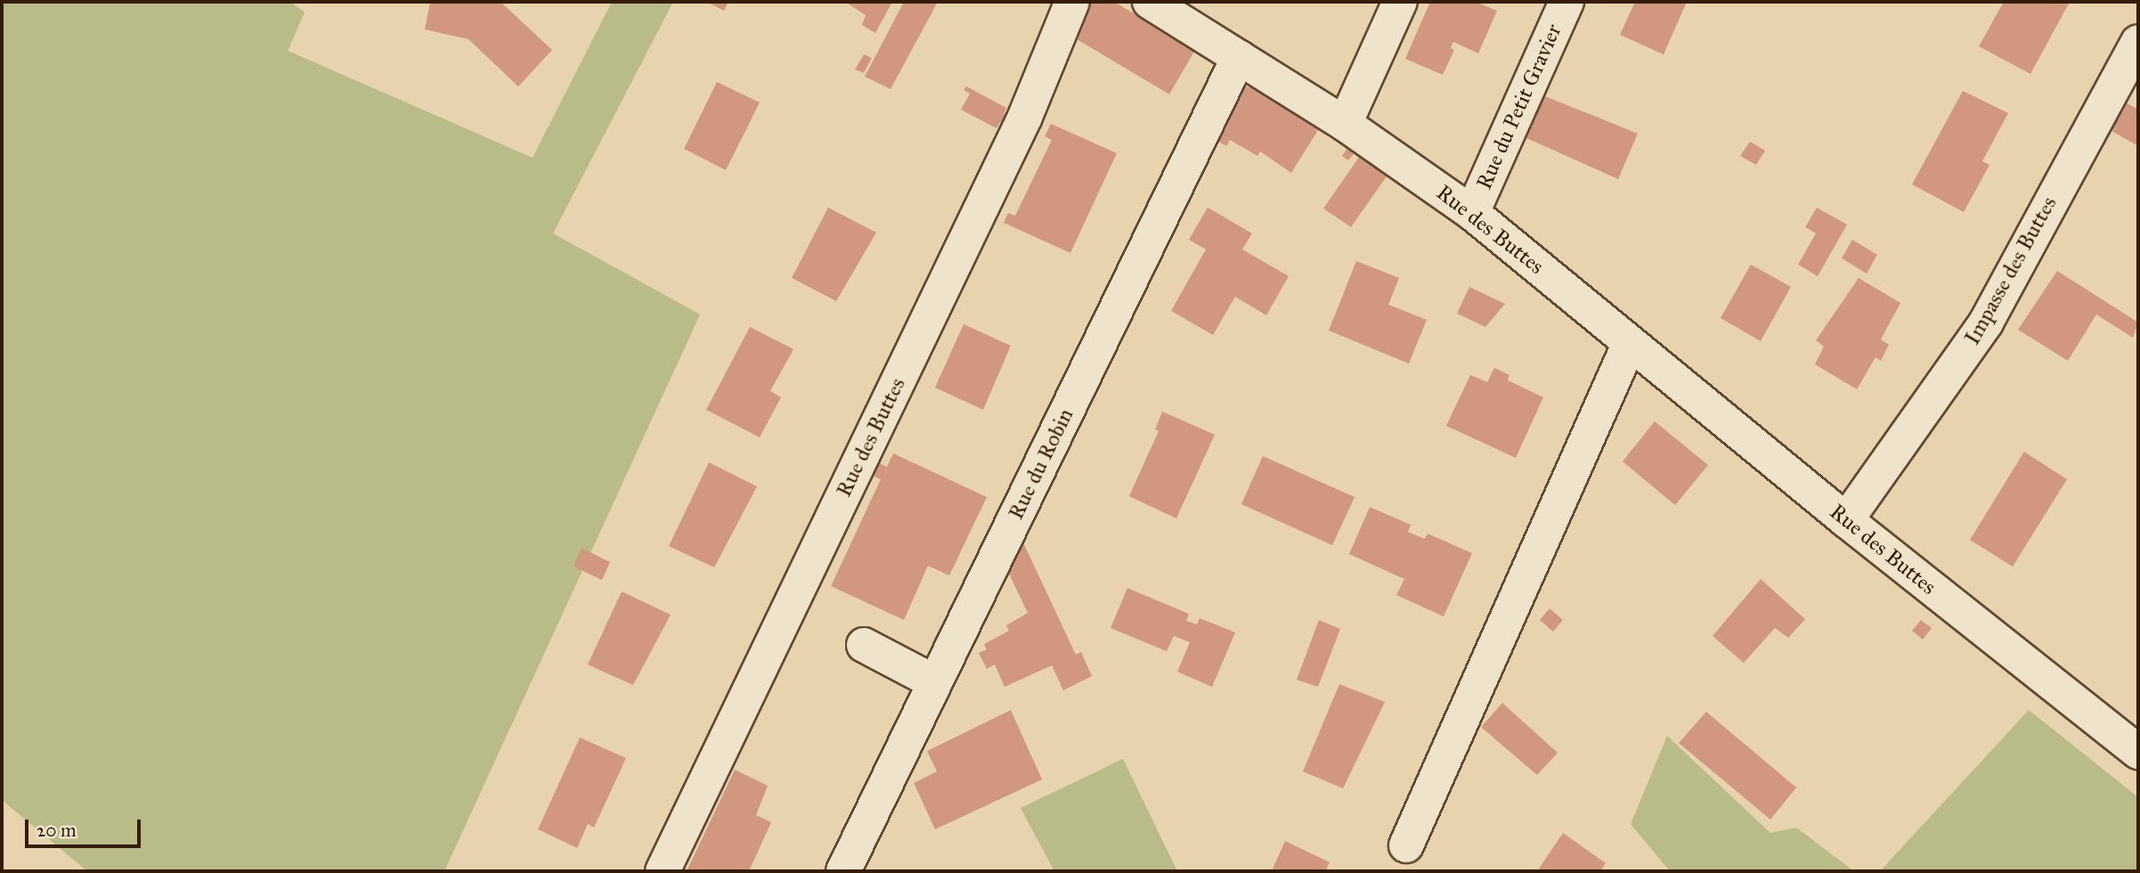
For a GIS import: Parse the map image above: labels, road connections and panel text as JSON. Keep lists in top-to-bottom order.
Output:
{
  "streets": {
    "street": [
      "Rue du Petit Gravier",
      "Rue des Buttes",
      "Impasse des Buttes",
      "Rue du Robin"
    ]
  },
  "crossings": [
    ["Rue du Petit Gravier", "Rue des Buttes"],
    ["Rue des Buttes", "Impasse des Buttes"],
    ["Rue des Buttes", "Rue du Robin"]
  ],
  "scale_bar": "20 m"
}
